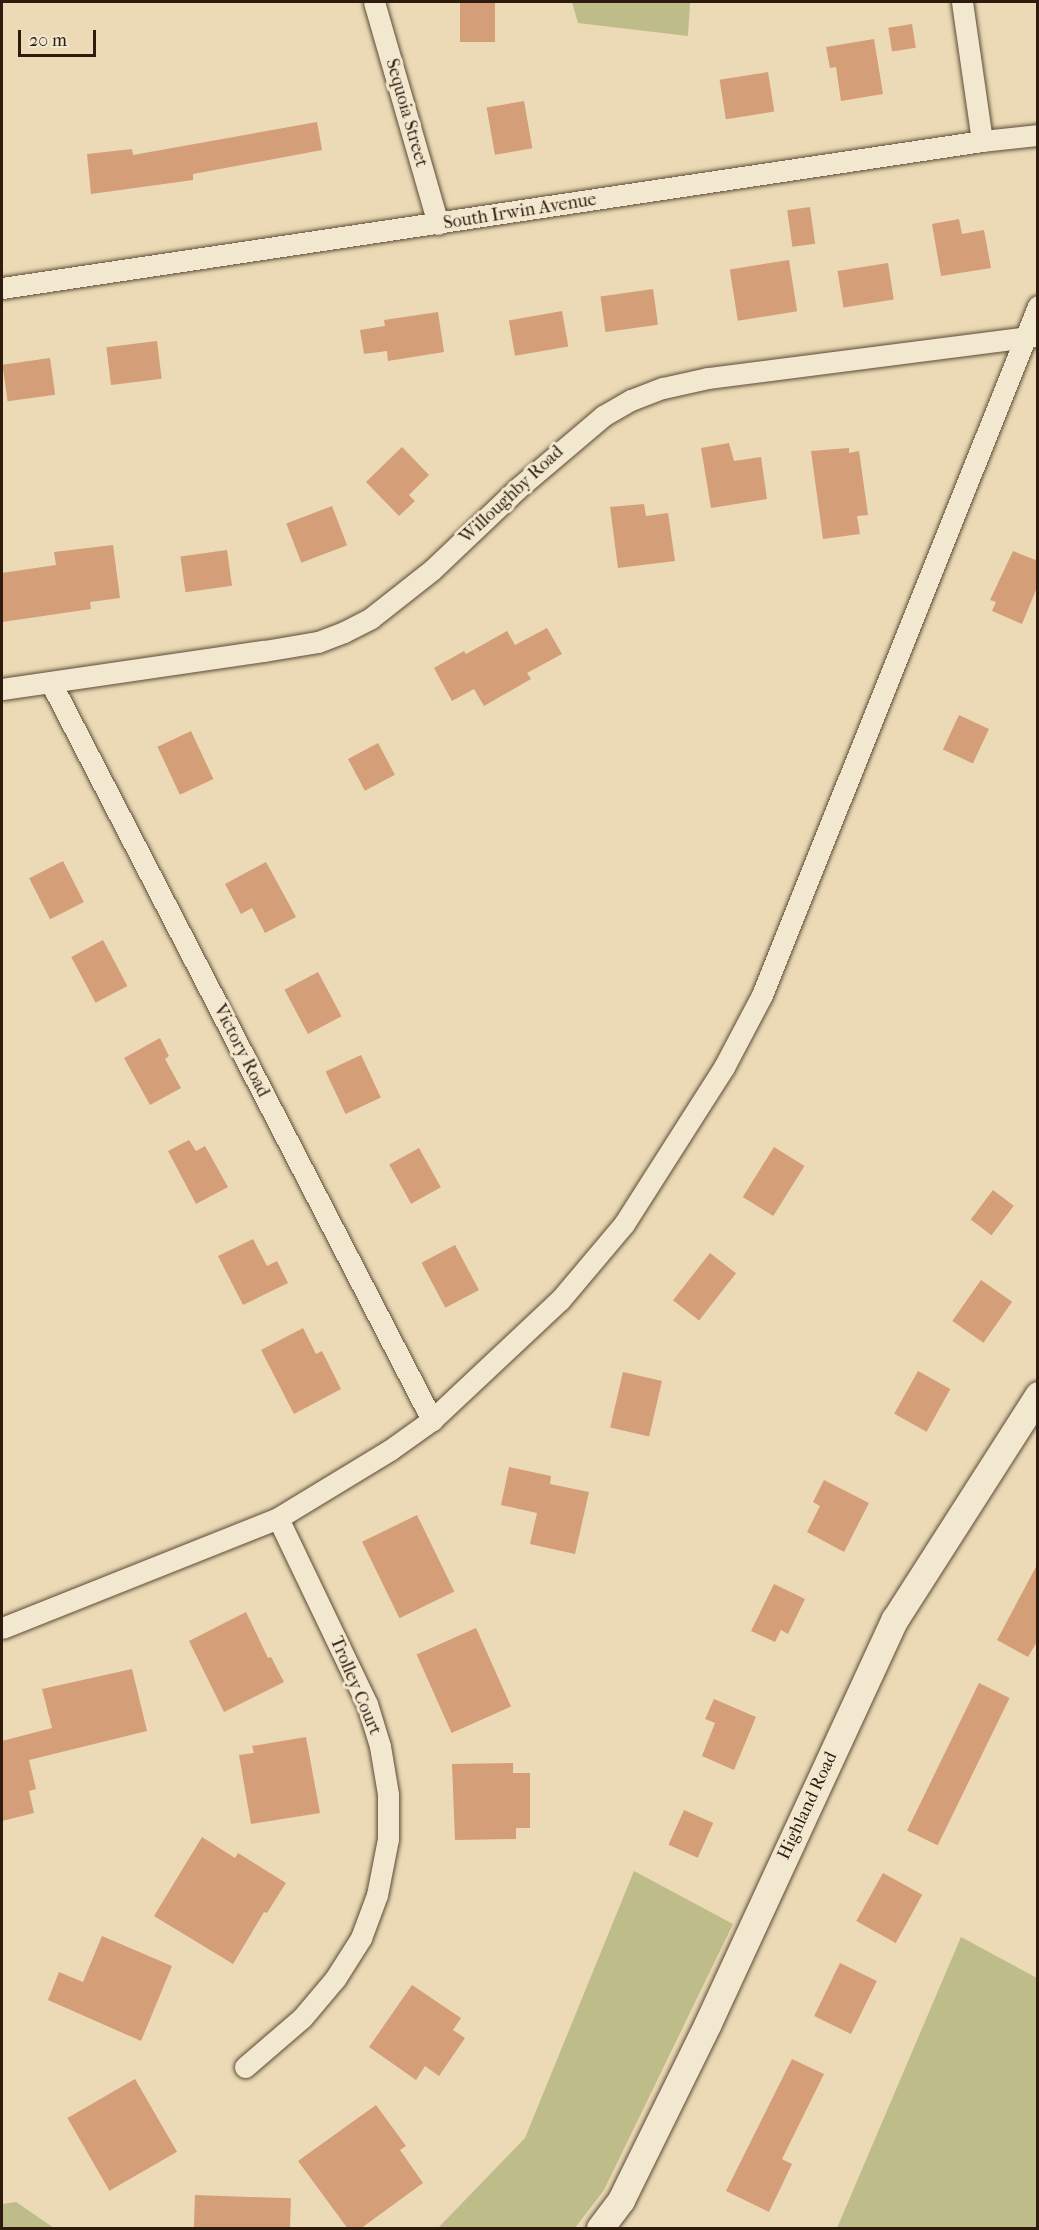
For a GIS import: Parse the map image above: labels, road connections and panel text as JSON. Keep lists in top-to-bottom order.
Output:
{
  "streets": {
    "street": [
      "Sequoia Street",
      "South Irwin Avenue",
      "Willoughby Road",
      "Victory Road",
      "Trolley Court",
      "Highland Road"
    ]
  },
  "crossings": [
    ["Sequoia Street", "South Irwin Avenue"],
    ["Willoughby Road", "Victory Road"]
  ],
  "scale_bar": "20 m"
}
